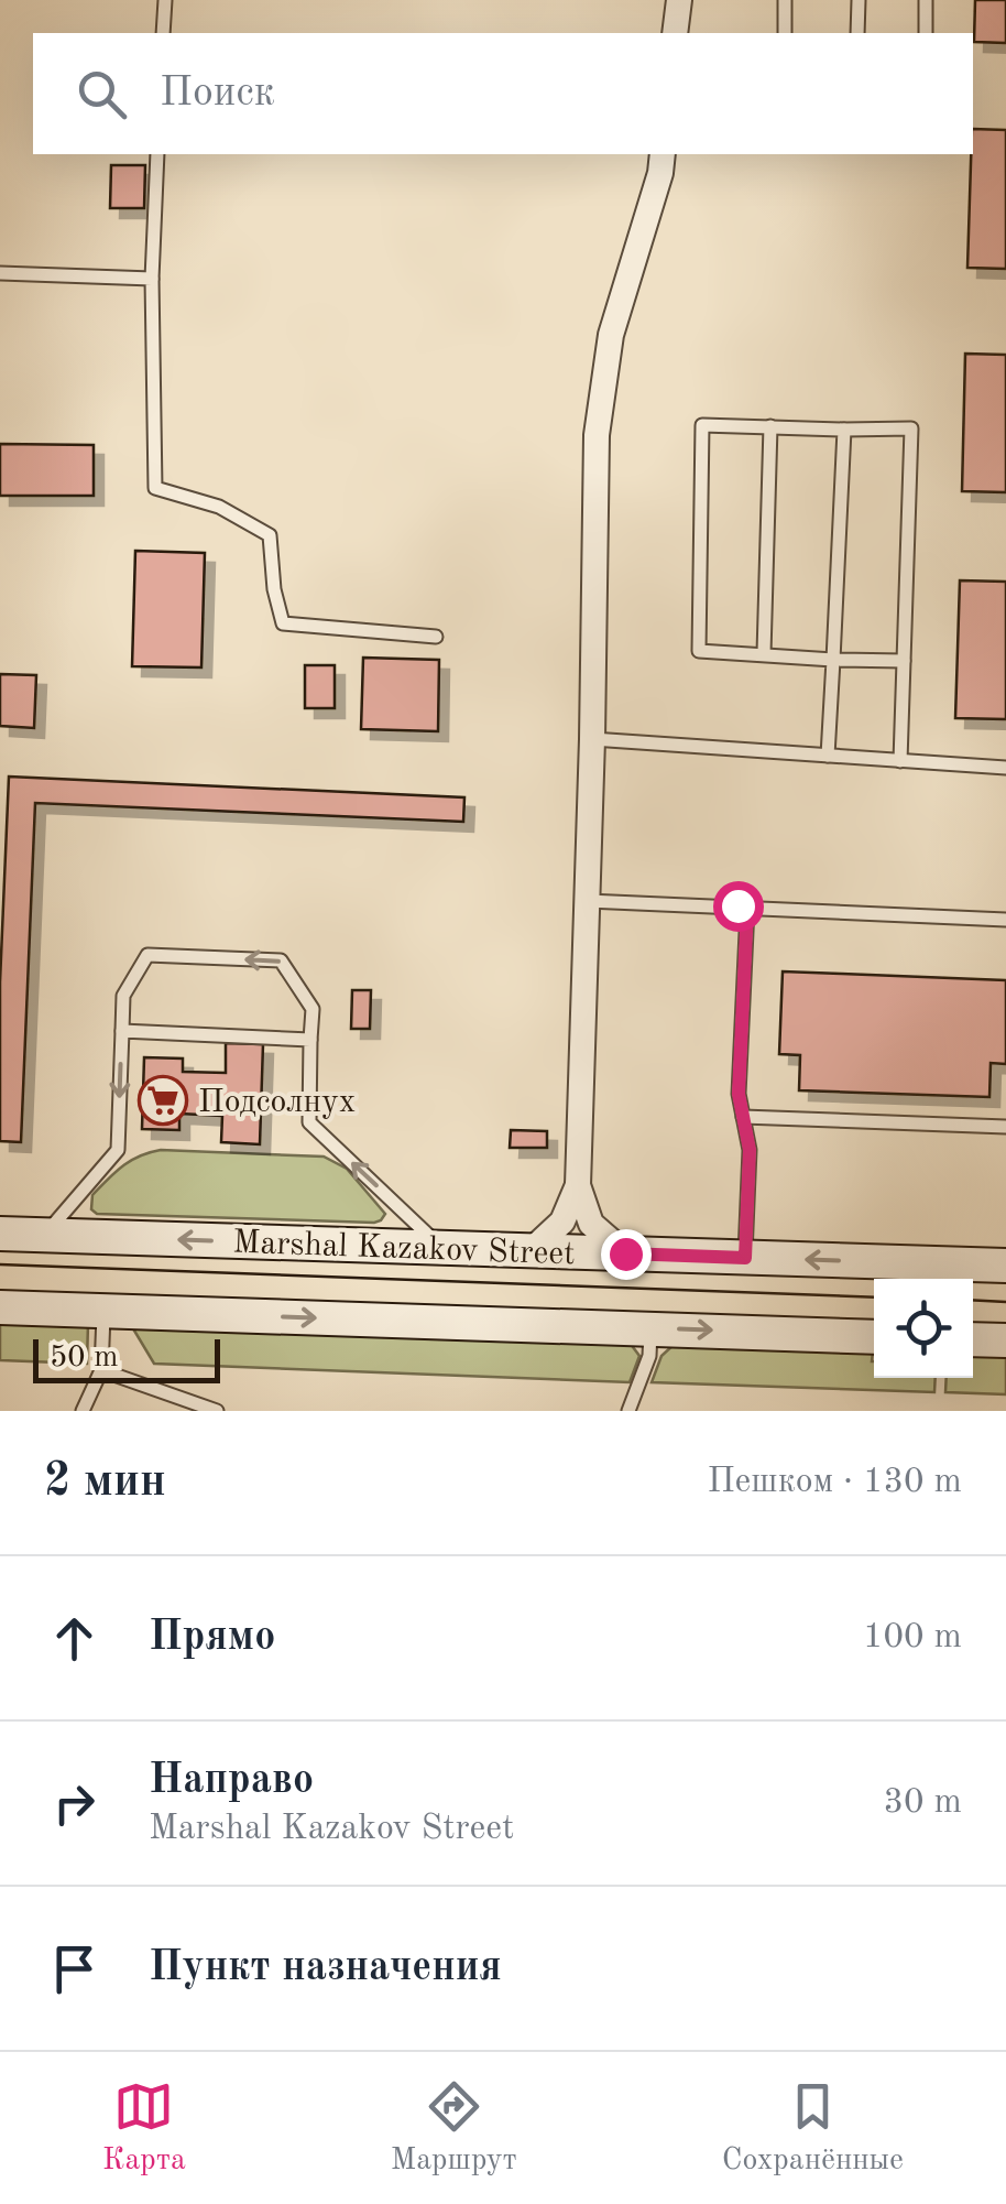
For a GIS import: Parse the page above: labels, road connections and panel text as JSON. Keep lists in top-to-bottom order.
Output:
{
  "streets": {
    "main road": ["Marshal Kazakov Street"]
  },
  "places": {
    "supermarket": ["Подсолнух"]
  },
  "scale_bar": "50 m",
  "page": {
    "search": "Поиск",
    "scale": "50 m",
    "heading": ["2 мин", "Пешком · 130 m"],
    "list": [
      ["Прямо", "100 m"],
      ["Направо", "Marshal Kazakov Street", "30 m"],
      "Пункт назначения"
    ],
    "nav": ["Карта", "Маршрут", "Сохранённые"]
  }
}
